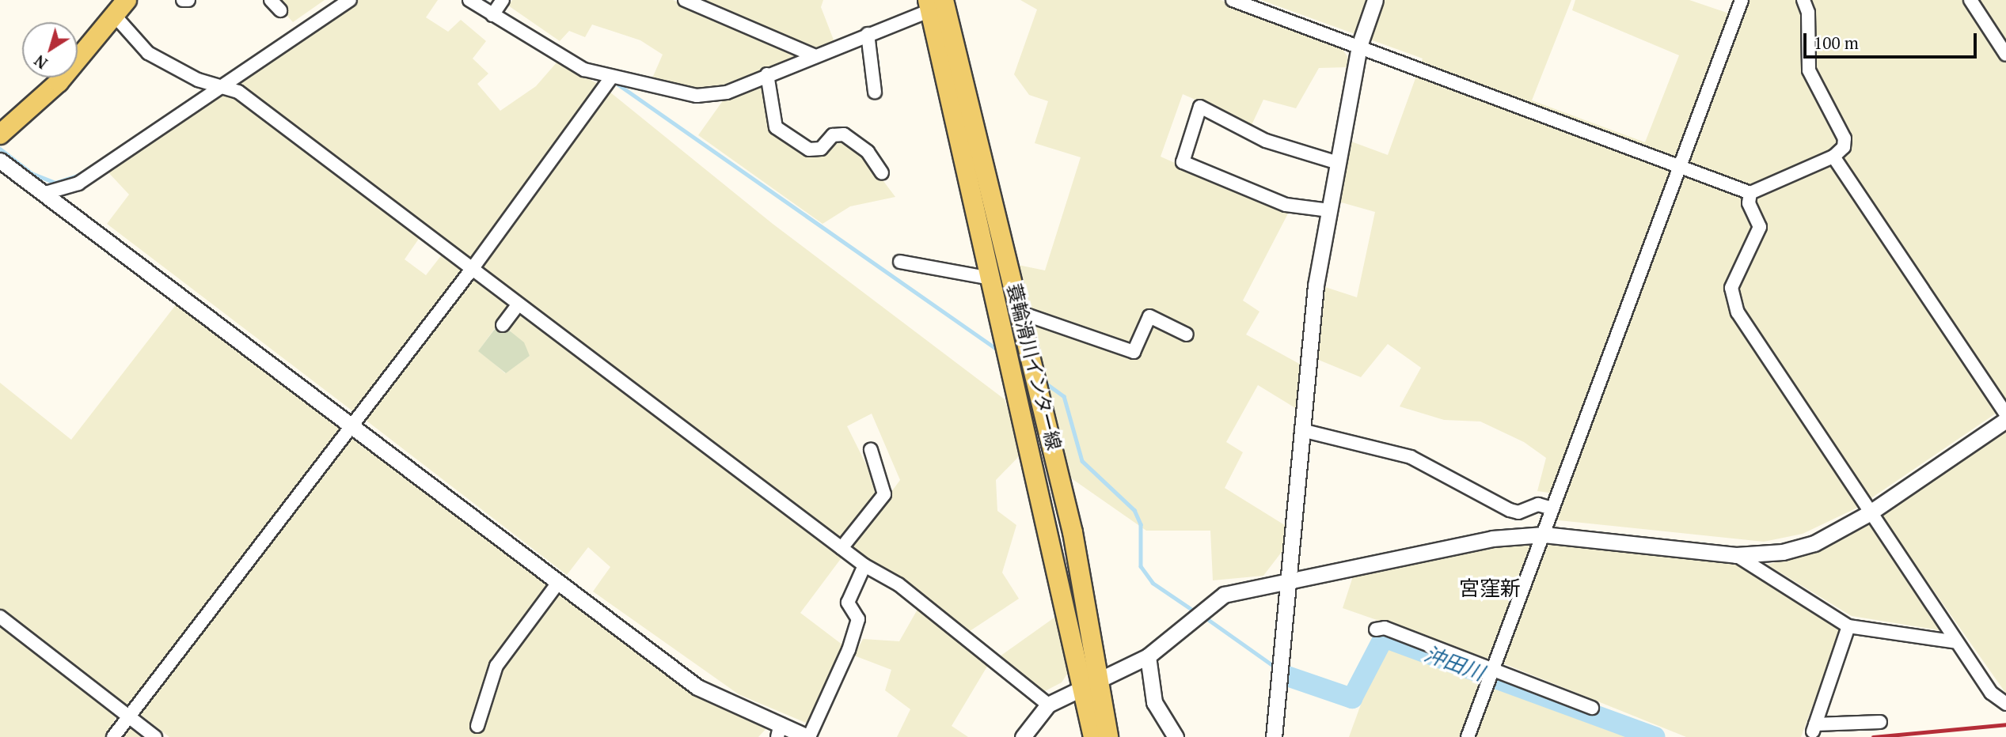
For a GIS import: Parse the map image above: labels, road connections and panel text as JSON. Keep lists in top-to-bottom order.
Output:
{
  "streets": {
    "main road": ["蓑輪滑川インター線"]
  },
  "districts": ["宮窪新"],
  "water": ["沖田川"],
  "scale_bar": "100 m",
  "north": "bottom left"
}
